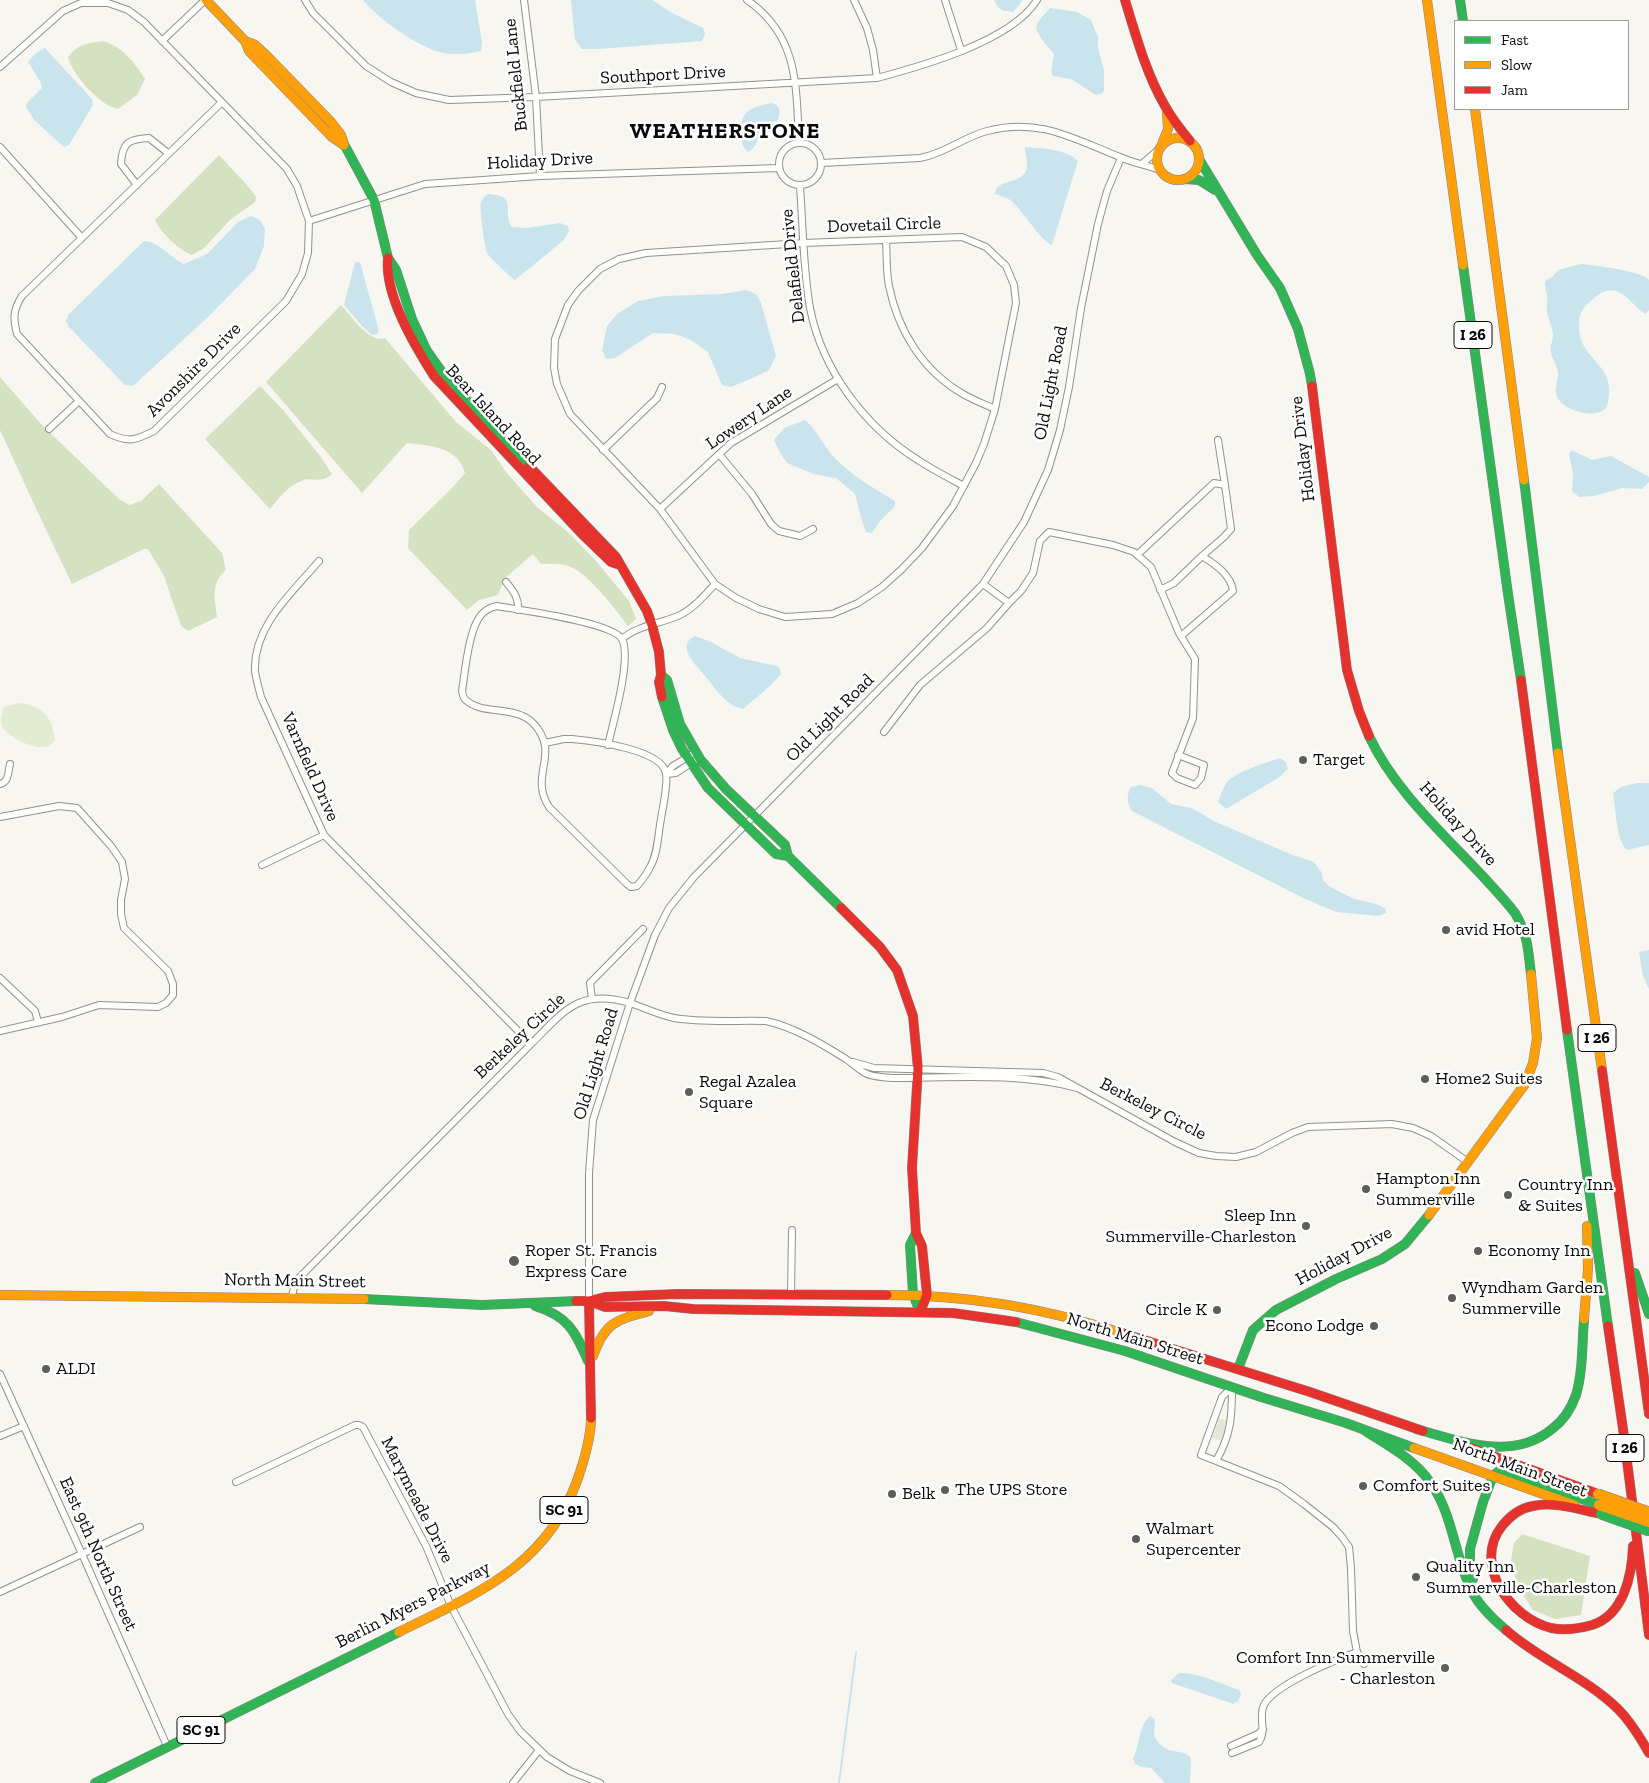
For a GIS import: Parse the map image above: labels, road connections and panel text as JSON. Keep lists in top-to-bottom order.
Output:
{
  "streets": {
    "main road": [
      "Holiday Drive",
      "I 26",
      "Bear Island Road",
      "North Main Street",
      "SC 91",
      "Berlin Myers Parkway"
    ],
    "street": [
      "Buckfield Lane",
      "Southport Drive",
      "Dovetail Circle",
      "Delafield Drive",
      "Avonshire Drive",
      "Old Light Road",
      "Lowery Lane",
      "Varnfield Drive",
      "Berkeley Circle",
      "Marymeade Drive",
      "East 9th North Street"
    ]
  },
  "crossings": [
    ["Buckfield Lane", "Southport Drive"],
    ["Buckfield Lane", "Holiday Drive"],
    ["Holiday Drive", "Delafield Drive"],
    ["Holiday Drive", "Avonshire Drive"],
    ["Holiday Drive", "Bear Island Road"],
    ["Holiday Drive", "Berkeley Circle"],
    ["Holiday Drive", "North Main Street"],
    ["Dovetail Circle", "Delafield Drive"],
    ["Dovetail Circle", "Lowery Lane"],
    ["Delafield Drive", "Lowery Lane"],
    ["Old Light Road", "Bear Island Road"],
    ["Old Light Road", "Berkeley Circle"],
    ["Old Light Road", "North Main Street"],
    ["Old Light Road", "Berlin Myers Parkway"],
    ["Varnfield Drive", "Berkeley Circle"],
    ["Berkeley Circle", "North Main Street"],
    ["North Main Street", "Berlin Myers Parkway"],
    ["Marymeade Drive", "Berlin Myers Parkway"],
    ["SC 91", "East 9th North Street"],
    ["SC 91", "Berlin Myers Parkway"],
    ["East 9th North Street", "Berlin Myers Parkway"]
  ],
  "districts": ["WEATHERSTONE"],
  "places": [
    "Target",
    "avid Hotel",
    "Home2 Suites",
    "Regal Azalea Square",
    "Hampton Inn Summerville",
    "Country Inn & Suites",
    "Sleep Inn Summerville-Charleston",
    "Economy Inn",
    "Roper St. Francis Express Care",
    "Wyndham Garden Summerville",
    "Circle K",
    "Econo Lodge",
    "ALDI",
    "Comfort Suites",
    "The UPS Store",
    "Belk",
    "Walmart Supercenter",
    "Quality Inn Summerville-Charleston",
    "Comfort Inn Summerville - Charleston"
  ],
  "legend": ["Fast", "Slow", "Jam"]
}
